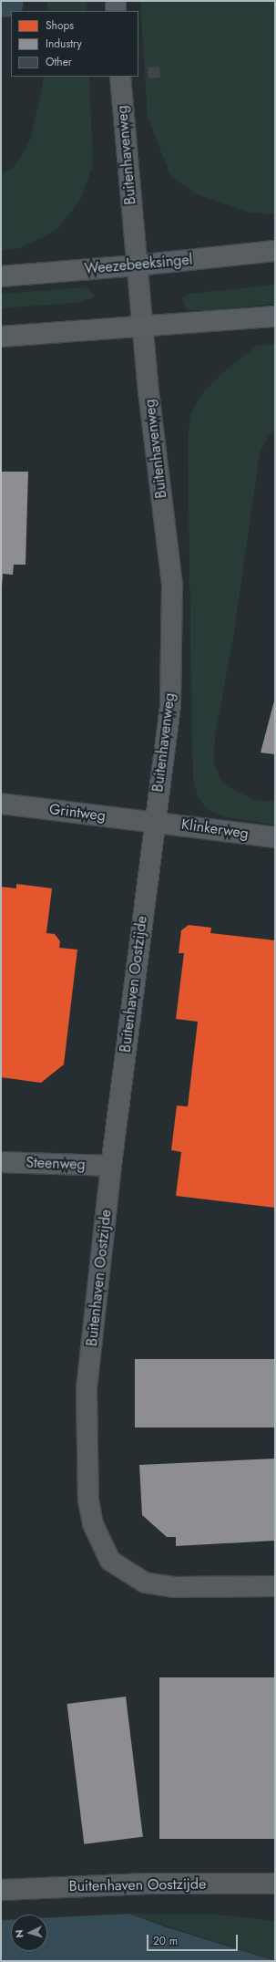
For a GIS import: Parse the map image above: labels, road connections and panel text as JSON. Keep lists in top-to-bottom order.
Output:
{
  "streets": {
    "main road": ["Weezebeeksingel"],
    "street": [
      "Buitenhavenweg",
      "Grintweg",
      "Klinkerweg",
      "Buitenhaven Oostzijde",
      "Steenweg"
    ]
  },
  "crossings": [
    ["Buitenhavenweg", "Weezebeeksingel"],
    ["Buitenhavenweg", "Grintweg"],
    ["Buitenhavenweg", "Klinkerweg"],
    ["Buitenhavenweg", "Buitenhaven Oostzijde"],
    ["Grintweg", "Klinkerweg"],
    ["Grintweg", "Buitenhaven Oostzijde"],
    ["Klinkerweg", "Buitenhaven Oostzijde"],
    ["Buitenhaven Oostzijde", "Steenweg"]
  ],
  "legend": ["Shops", "Industry", "Other"],
  "scale_bar": "20 m",
  "north": "left"
}
